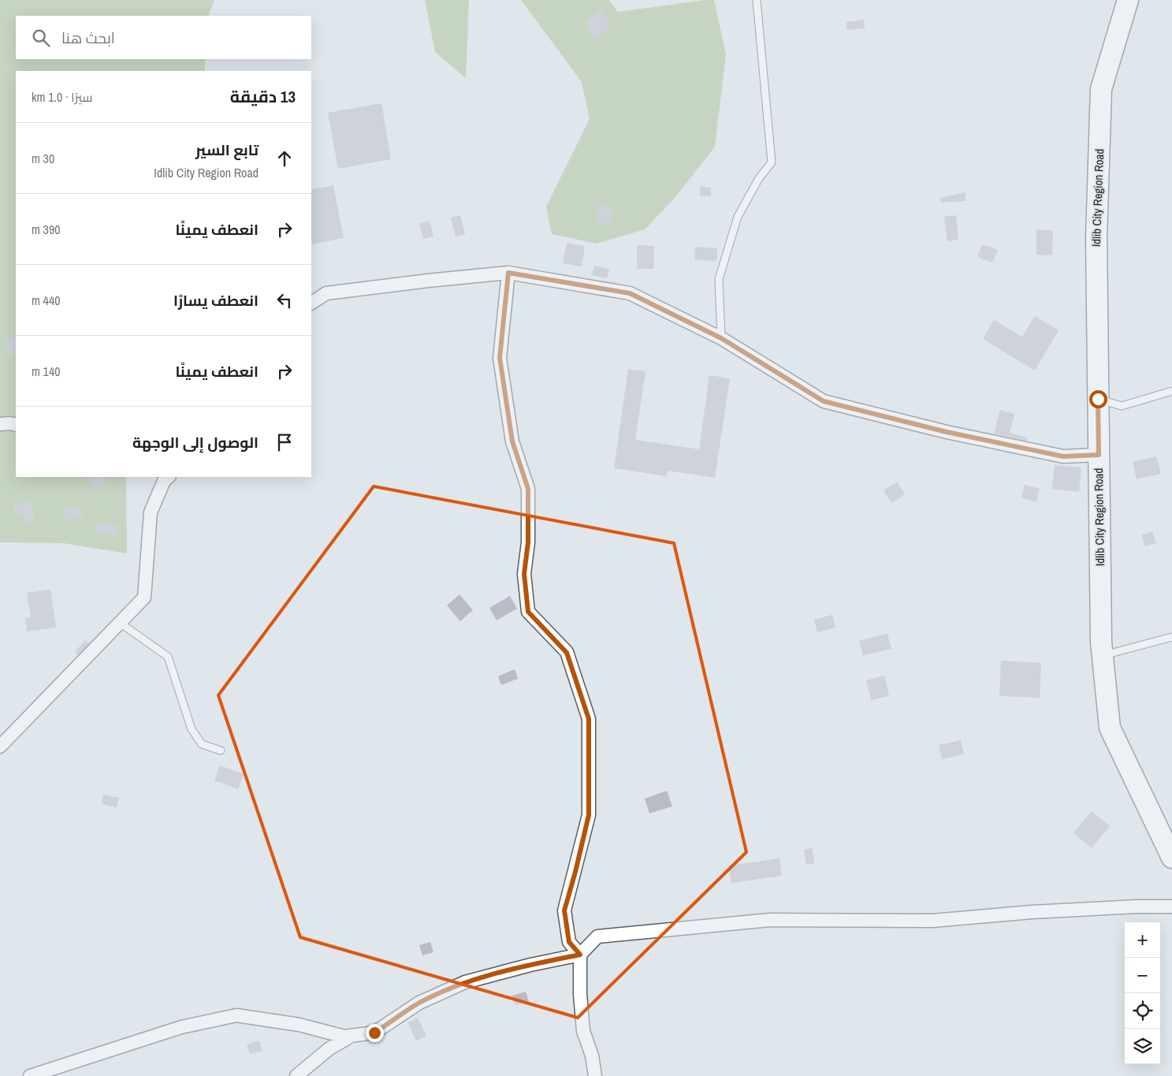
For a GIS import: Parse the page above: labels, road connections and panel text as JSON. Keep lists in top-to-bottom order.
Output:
{
  "streets": {
    "main road": ["Idlib City Region Road"]
  },
  "page": {
    "search": "ابحث هنا",
    "heading": ["13 دقيقة", "سيرًا · 1.0 km"],
    "list": [
      ["تابع السير", "Idlib City Region Road", "30 m"],
      ["انعطف يمينًا", "390 m"],
      ["انعطف يسارًا", "440 m"],
      ["انعطف يمينًا", "140 m"],
      "الوصول إلى الوجهة"
    ],
    "map_buttons": ["+", "−"]
  }
}
